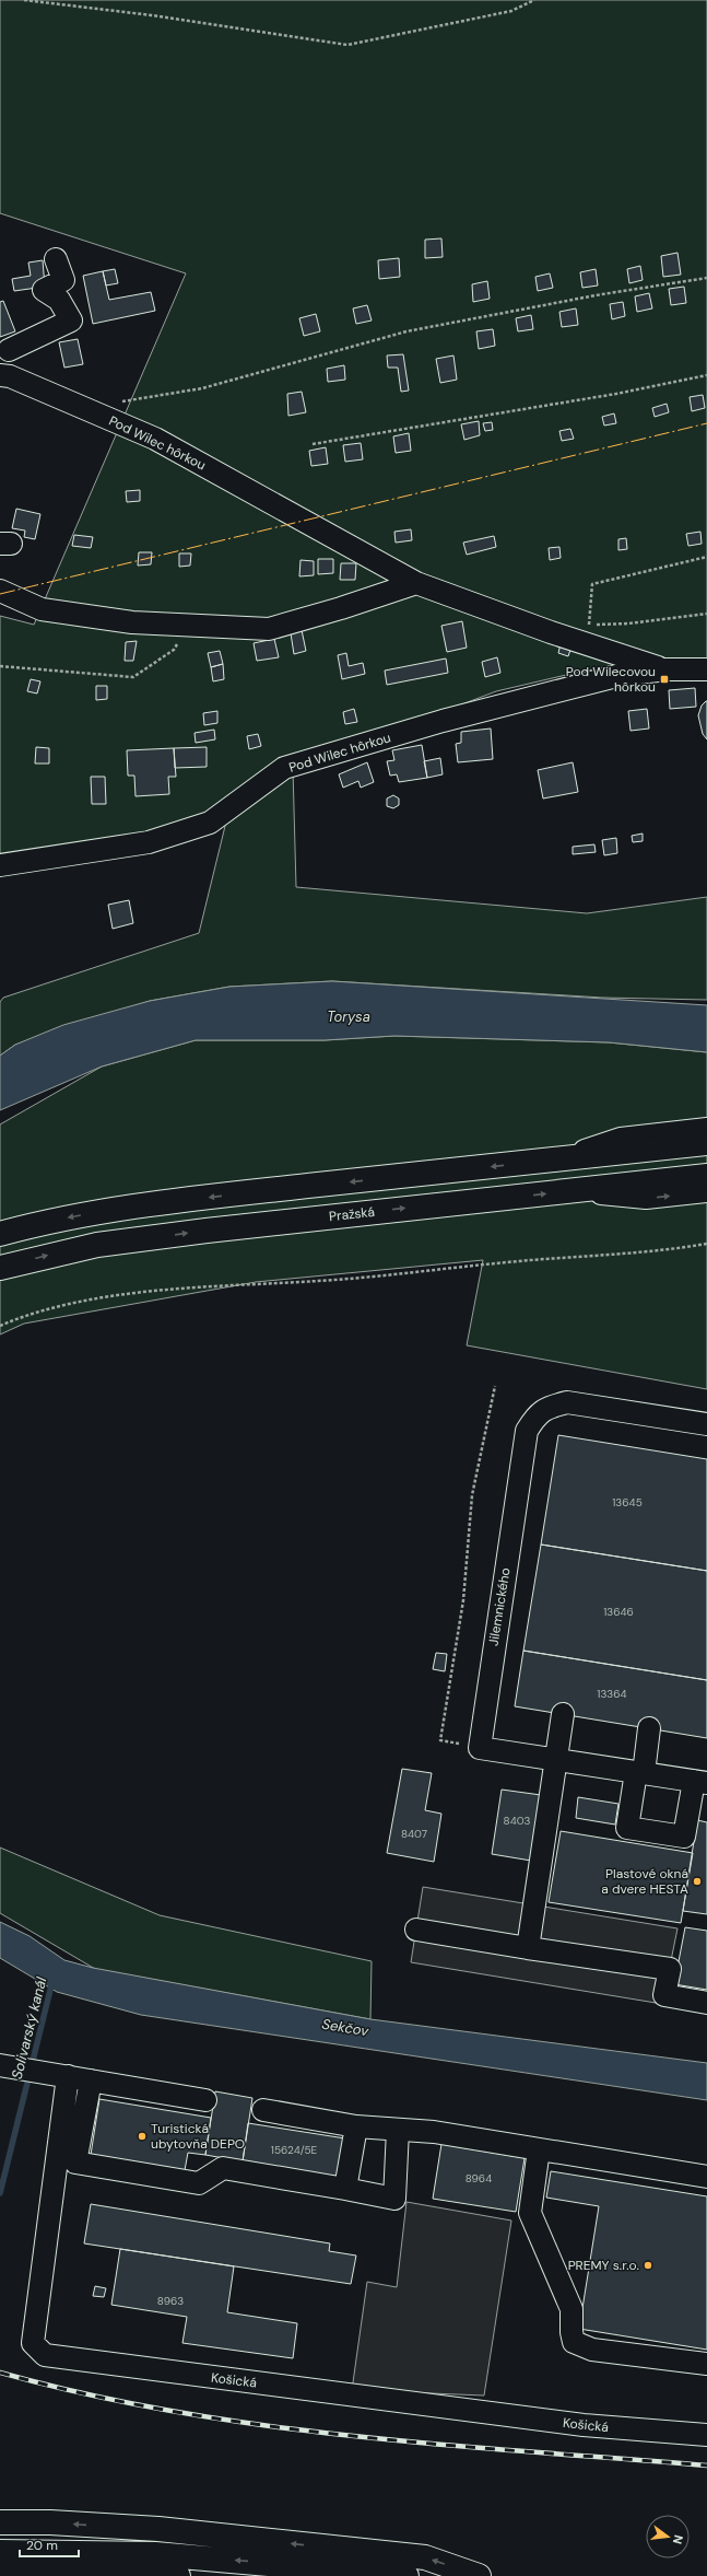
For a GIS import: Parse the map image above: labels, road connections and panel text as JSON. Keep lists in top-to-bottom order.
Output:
{
  "streets": {
    "main road": ["Pražská"],
    "street": ["Pod Wilec hôrkou", "Jilemnického", "Košická"]
  },
  "water": ["Torysa", "Sekčov", "Solivarský kanál"],
  "places": {
    "transit": ["Pod Wilecovou hôrkou"],
    "other": ["Plastové okná a dvere HESTA", "Turistická ubytovňa DEPO", "PREMY s.r.o."]
  },
  "house_numbers": [
    "13645",
    "13646",
    "13364",
    "8403",
    "8407",
    "15624/5E",
    "8964",
    "8963"
  ],
  "scale_bar": "20 m",
  "north": "right"
}
